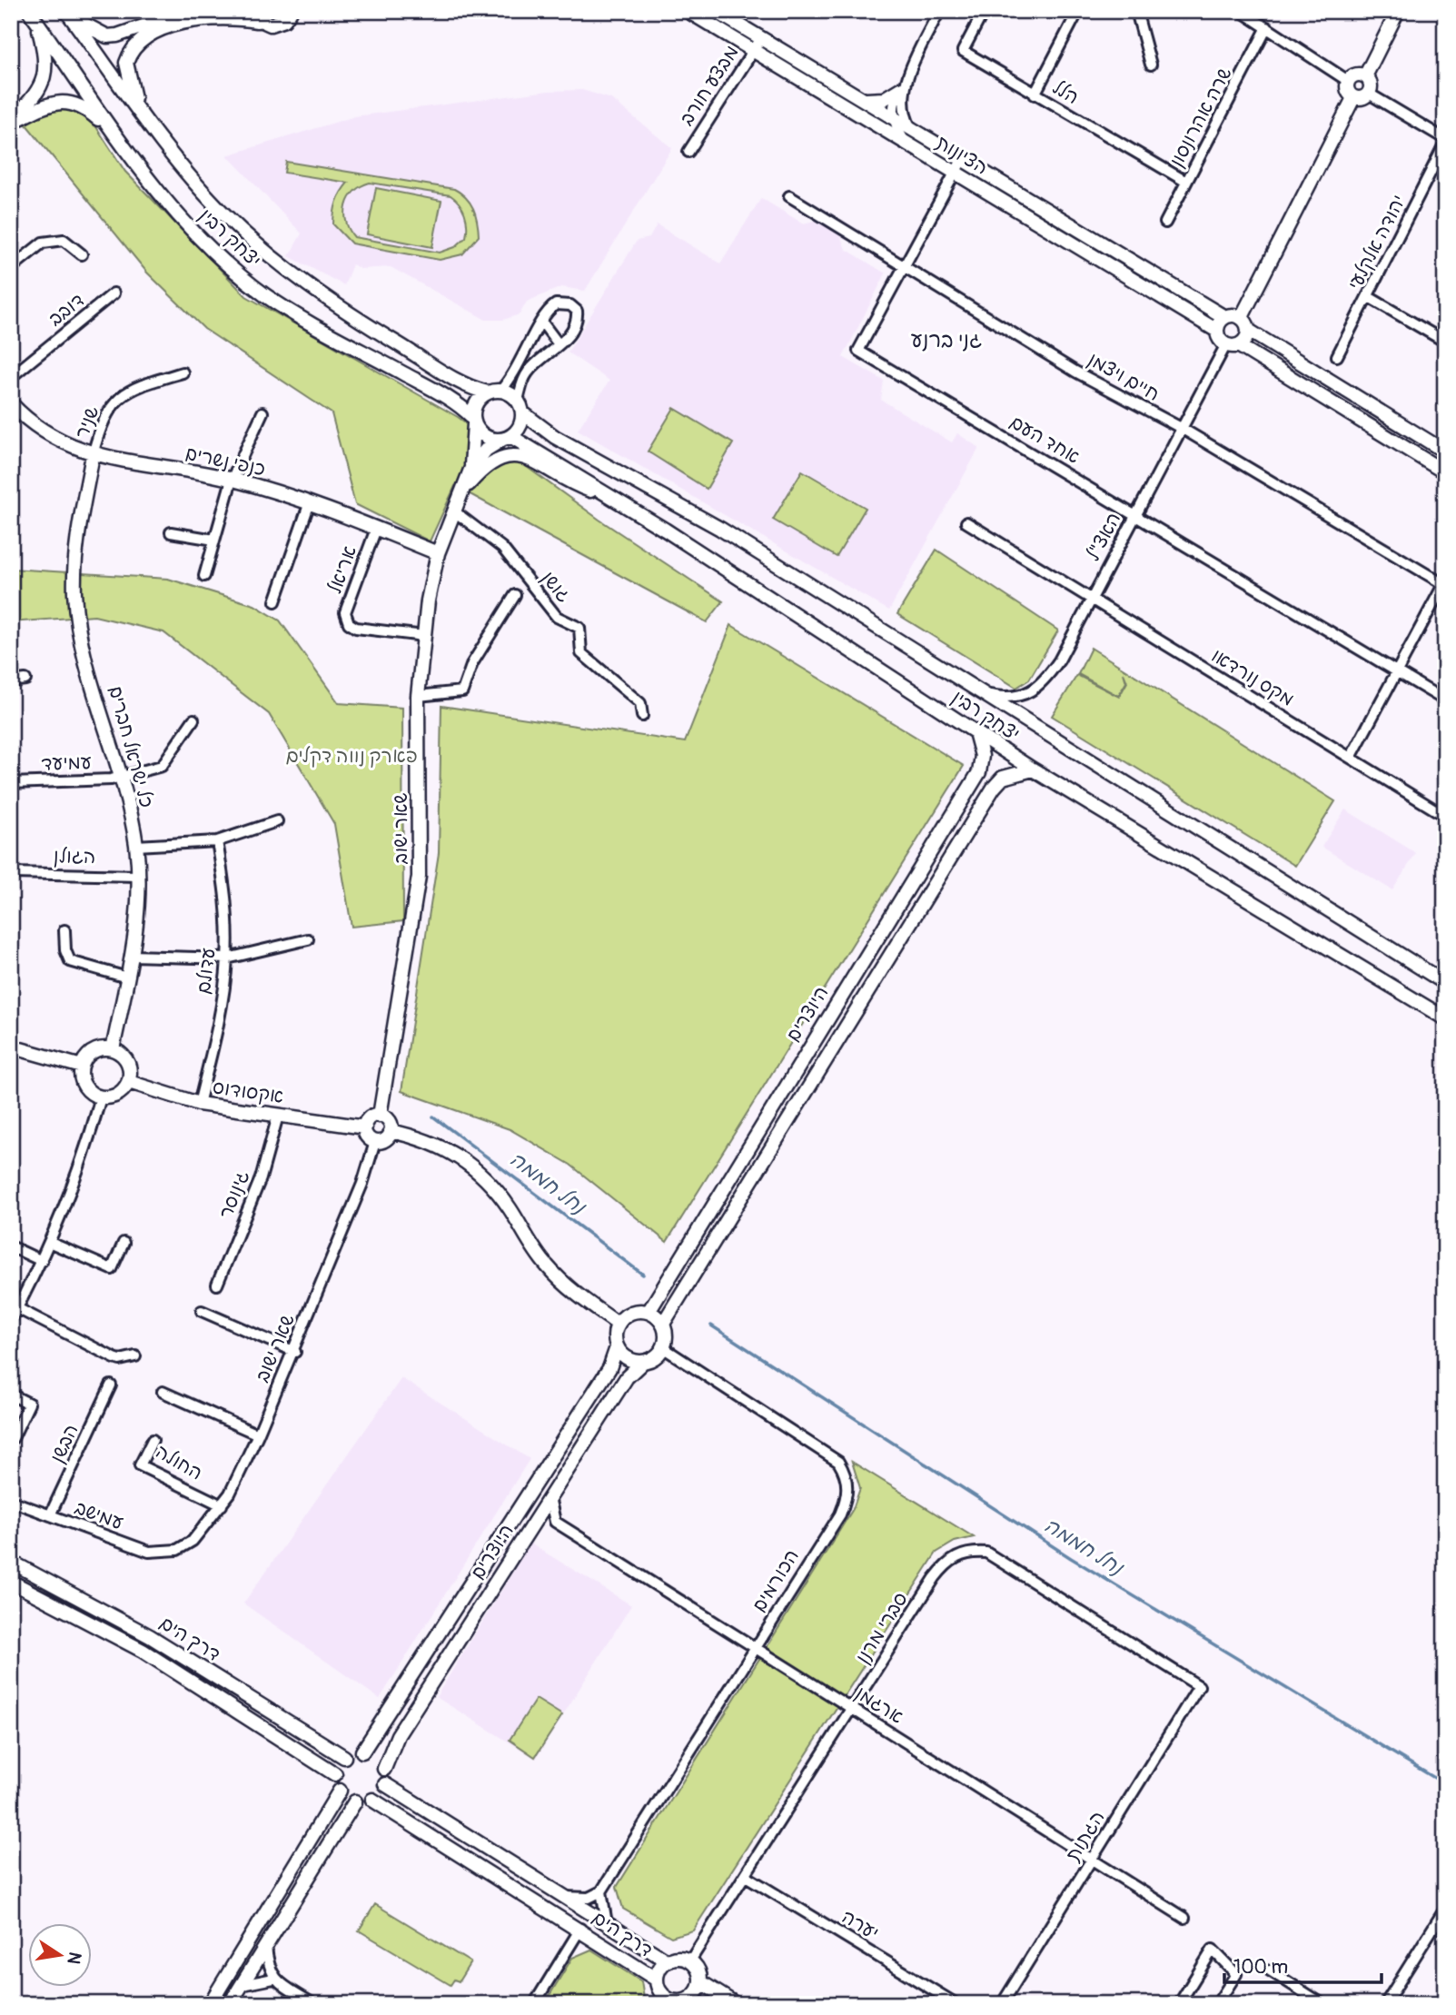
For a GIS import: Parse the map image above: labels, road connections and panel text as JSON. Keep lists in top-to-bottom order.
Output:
{
  "streets": {
    "street": [
      "מבצע חורב",
      "הלל",
      "שרה אהרונסון",
      "הציונות",
      "יצחק רבין",
      "יהודה אלקלעי",
      "דובב",
      "חיים ויצמן",
      "שניר",
      "אחד העם",
      "כנפי נשרים",
      "האצ\"ל",
      "אריאל",
      "גושן",
      "מקס נורדאו",
      "כל ישראל חברים",
      "עמיעד",
      "שאר ישוב",
      "הגולן",
      "עדולם",
      "היוצרים",
      "אקסודוס",
      "גינוסר",
      "הבשן",
      "החולה",
      "עמישב",
      "הכורמים",
      "סברי מרנן",
      "דרך הים",
      "ארגמן",
      "הגתות",
      "יערה"
    ]
  },
  "crossings": [
    ["מבצע חורב", "הציונות"],
    ["הלל", "שרה אהרונסון"],
    ["הציונות", "אחד העם"],
    ["הציונות", "האצ\"ל"],
    ["יצחק רבין", "האצ\"ל"],
    ["יצחק רבין", "שאר ישוב"],
    ["יצחק רבין", "היוצרים"],
    ["חיים ויצמן", "אחד העם"],
    ["חיים ויצמן", "האצ\"ל"],
    ["שניר", "כנפי נשרים"],
    ["שניר", "כל ישראל חברים"],
    ["אחד העם", "האצ\"ל"],
    ["כנפי נשרים", "אריאל"],
    ["כנפי נשרים", "כל ישראל חברים"],
    ["כנפי נשרים", "שאר ישוב"],
    ["האצ\"ל", "מקס נורדאו"],
    ["אריאל", "שאר ישוב"],
    ["גושן", "שאר ישוב"],
    ["כל ישראל חברים", "עמיעד"],
    ["כל ישראל חברים", "הגולן"],
    ["כל ישראל חברים", "אקסודוס"],
    ["שאר ישוב", "אקסודוס"],
    ["שאר ישוב", "החולה"],
    ["שאר ישוב", "עמישב"],
    ["עדולם", "אקסודוס"],
    ["היוצרים", "הכורמים"],
    ["היוצרים", "דרך הים"],
    ["אקסודוס", "גינוסר"],
    ["הבשן", "עמישב"],
    ["הכורמים", "ארגמן"],
    ["סברי מרנן", "דרך הים"],
    ["סברי מרנן", "ארגמן"],
    ["סברי מרנן", "הגתות"],
    ["סברי מרנן", "יערה"],
    ["ארגמן", "הגתות"]
  ],
  "districts": ["גני ברנע"],
  "water": ["נחל חממה"],
  "parks": ["פארק נווה דקלים"],
  "scale_bar": "100 m",
  "north": "right"
}
